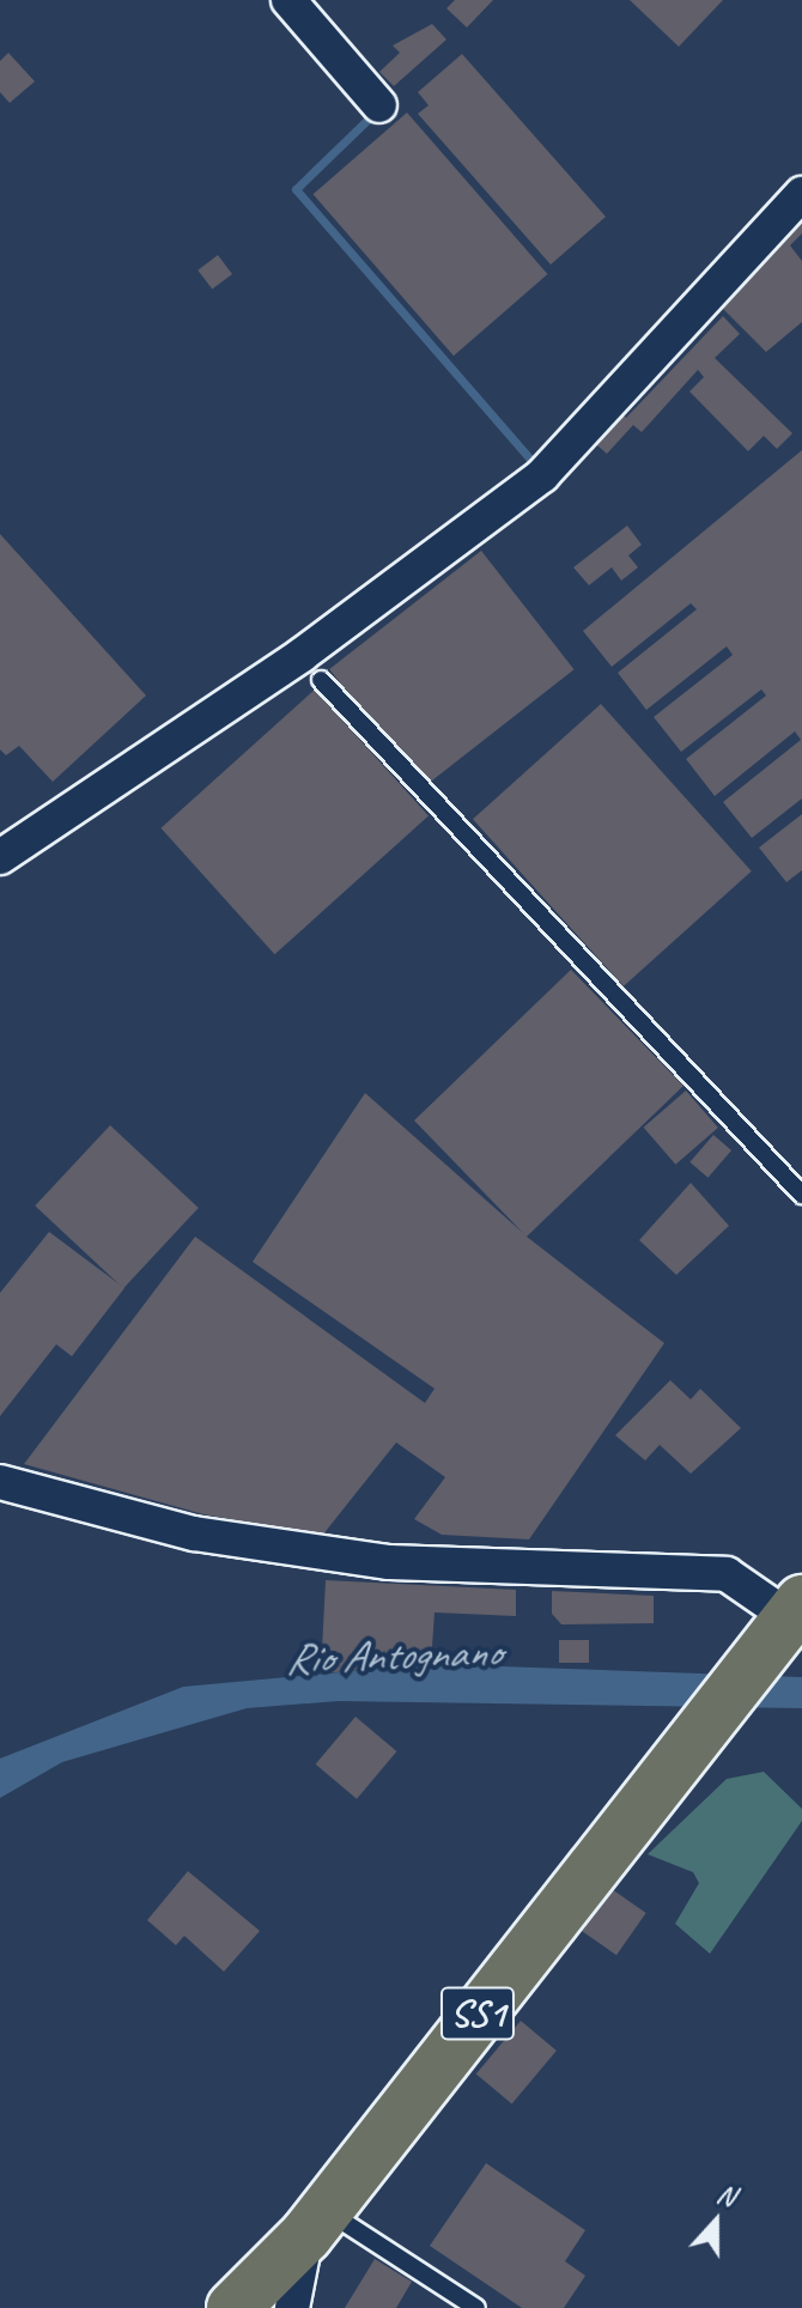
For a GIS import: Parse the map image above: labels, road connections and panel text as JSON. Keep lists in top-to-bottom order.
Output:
{
  "streets": {
    "main road": ["SS1"]
  },
  "water": ["Rio Antognano"],
  "north": "top"
}
